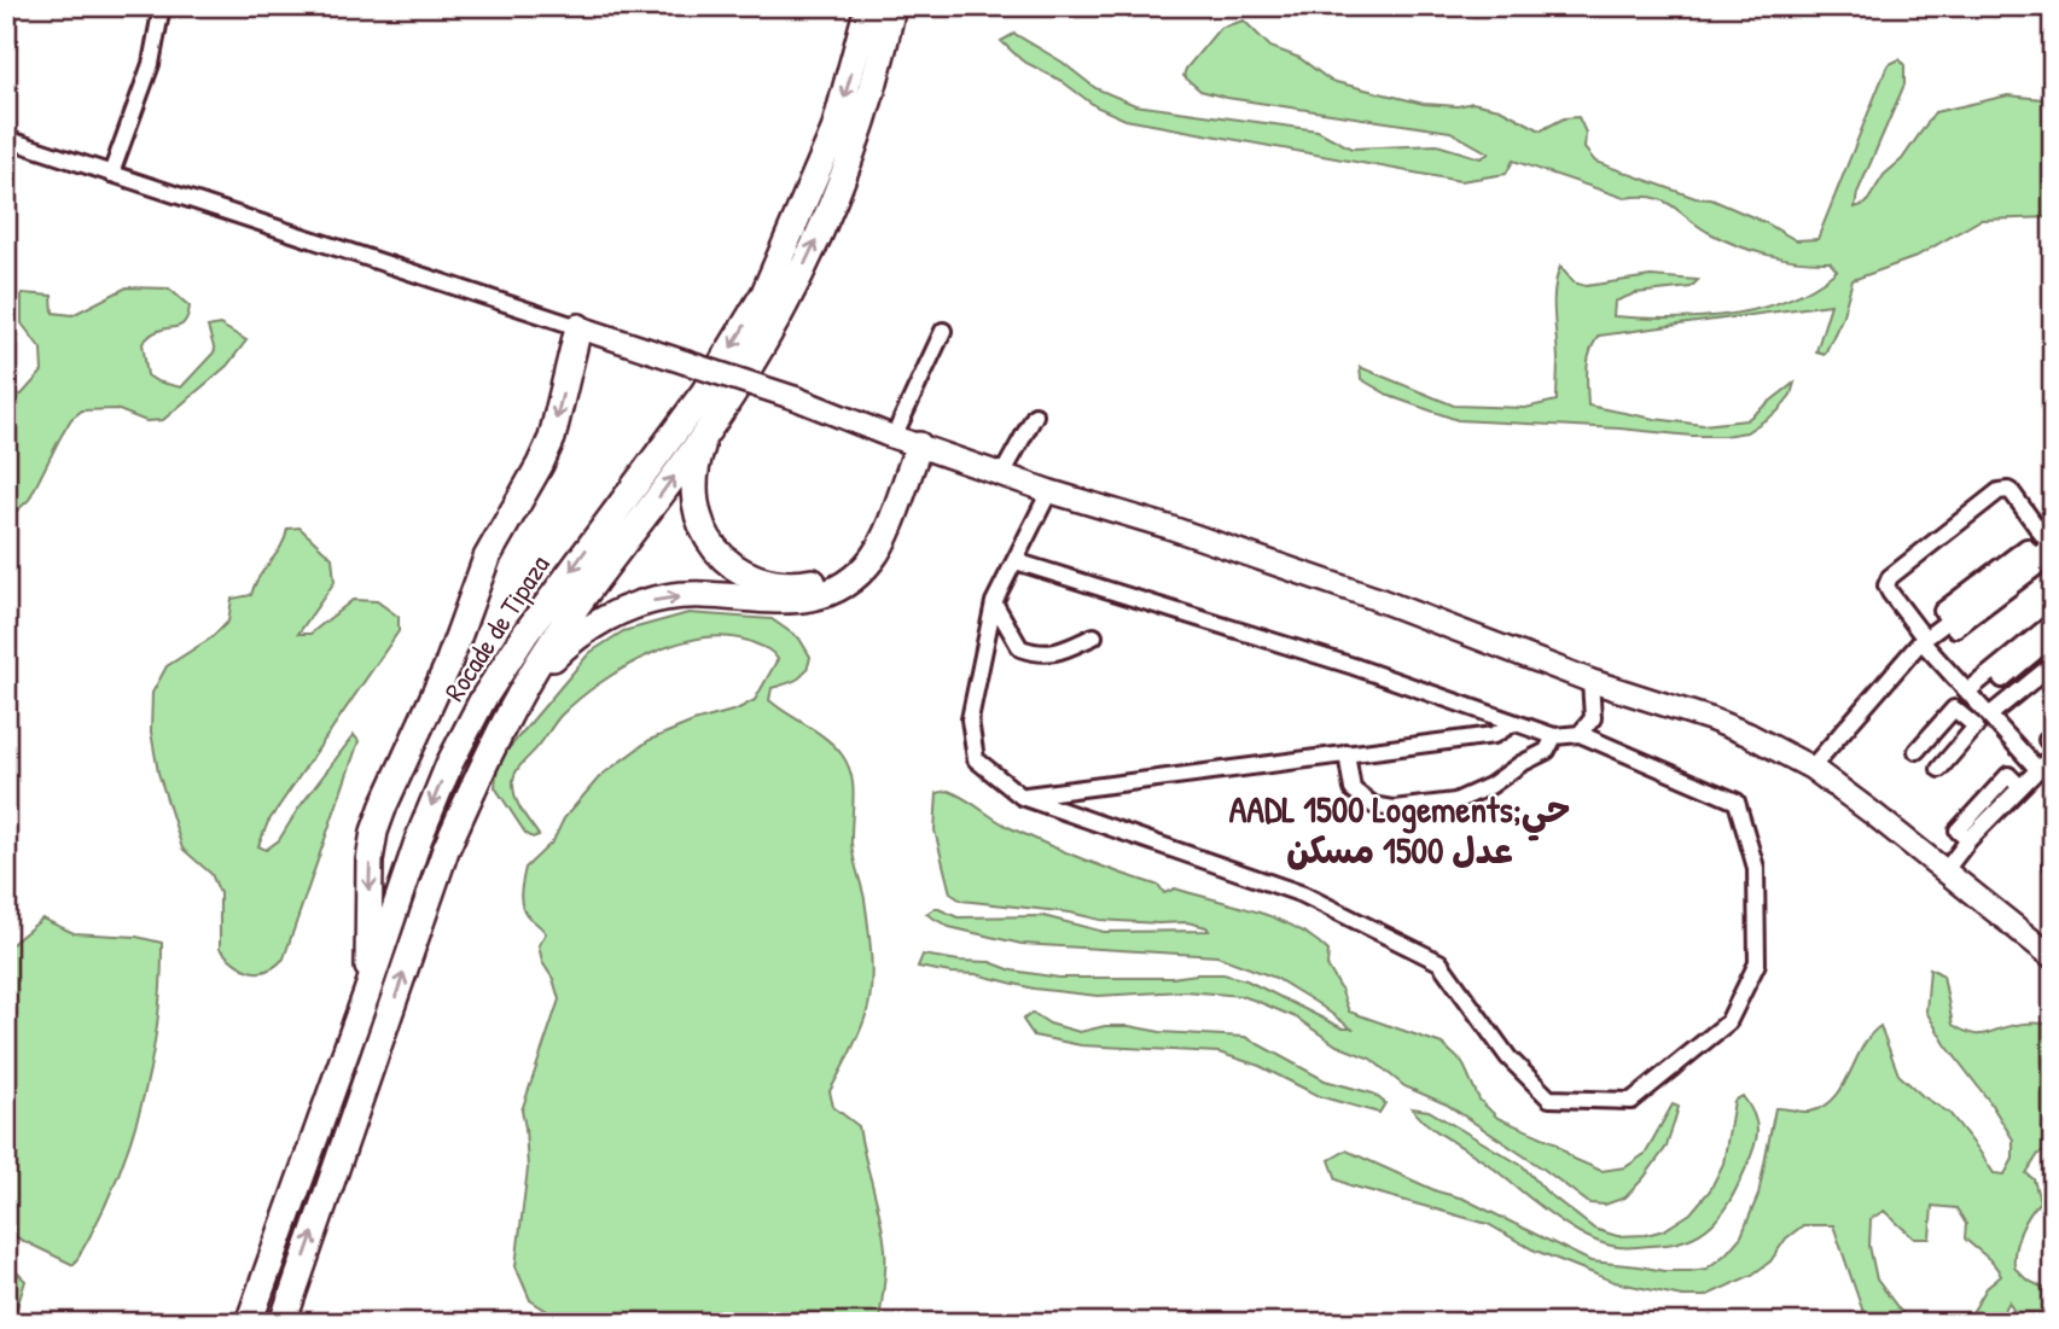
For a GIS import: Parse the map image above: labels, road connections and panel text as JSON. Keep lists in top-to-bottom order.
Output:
{
  "streets": {
    "highway": ["Rocade de Tipaza"]
  },
  "districts": ["AADL 1500 Logements;حي عدل 1500 مسكن"]
}
